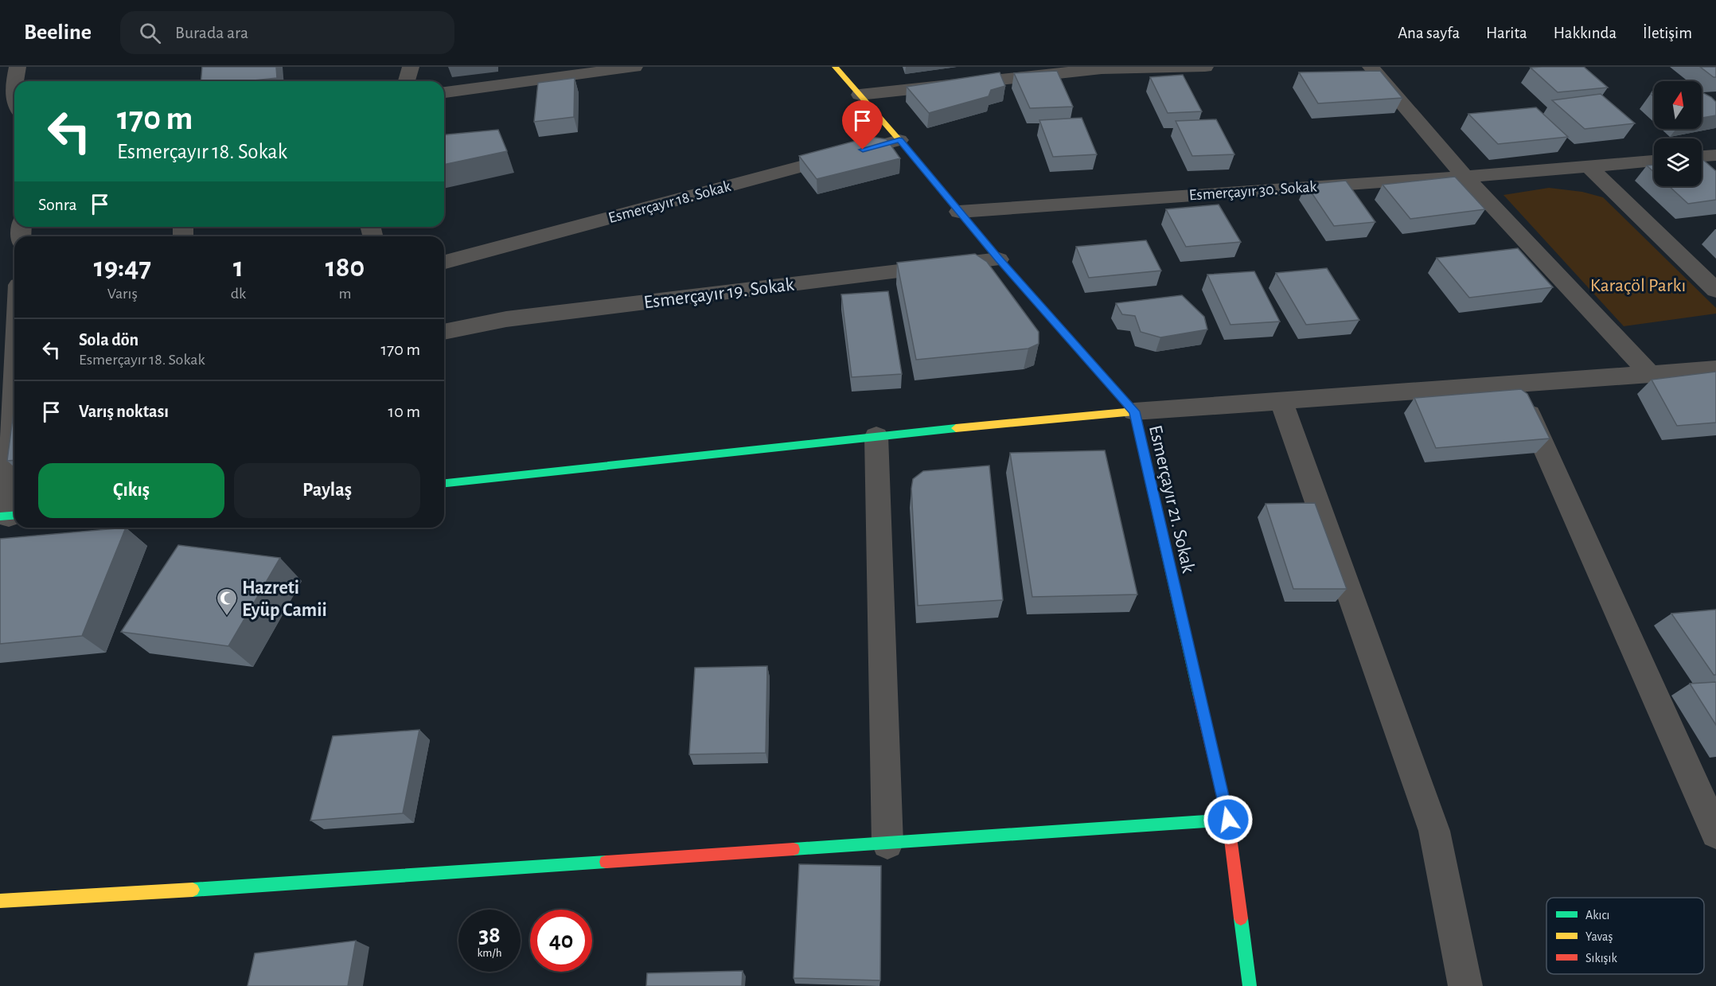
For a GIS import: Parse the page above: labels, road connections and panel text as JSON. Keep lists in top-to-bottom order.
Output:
{
  "streets": {
    "street": [
      "Esmerçayır 30. Sokak",
      "Esmerçayır 18. Sokak",
      "Esmerçayır 19. Sokak",
      "Esmerçayır 21. Sokak"
    ]
  },
  "crossings": [
    ["Esmerçayır 30. Sokak", "Esmerçayır 21. Sokak"],
    ["Esmerçayır 18. Sokak", "Esmerçayır 21. Sokak"],
    ["Esmerçayır 19. Sokak", "Esmerçayır 21. Sokak"]
  ],
  "parks": ["Karaçöl Parkı"],
  "places": {
    "mosque": ["Hazreti Eyüp Camii"]
  },
  "legend": ["Akıcı", "Yavaş", "Sıkışık"],
  "north": "top",
  "page": {
    "header": "Beeline",
    "search": "Burada ara",
    "nav": [
      "Ana sayfa",
      "Harita",
      "Hakkında",
      "İletişim"
    ],
    "turn": ["170 m", "Esmerçayır 18. Sokak"],
    "then": "Sonra",
    "eta": [
      "19:47",
      "Varış",
      "1",
      "dk",
      "180",
      "m"
    ],
    "list": [
      {
        "name": "Sola dön",
        "note": "Esmerçayır 18. Sokak",
        "value": "170 m"
      },
      {
        "name": "Varış noktası",
        "value": "10 m"
      }
    ],
    "buttons": ["Çıkış", "Paylaş"],
    "speed": "38 km/h",
    "limit": "40"
  }
}
